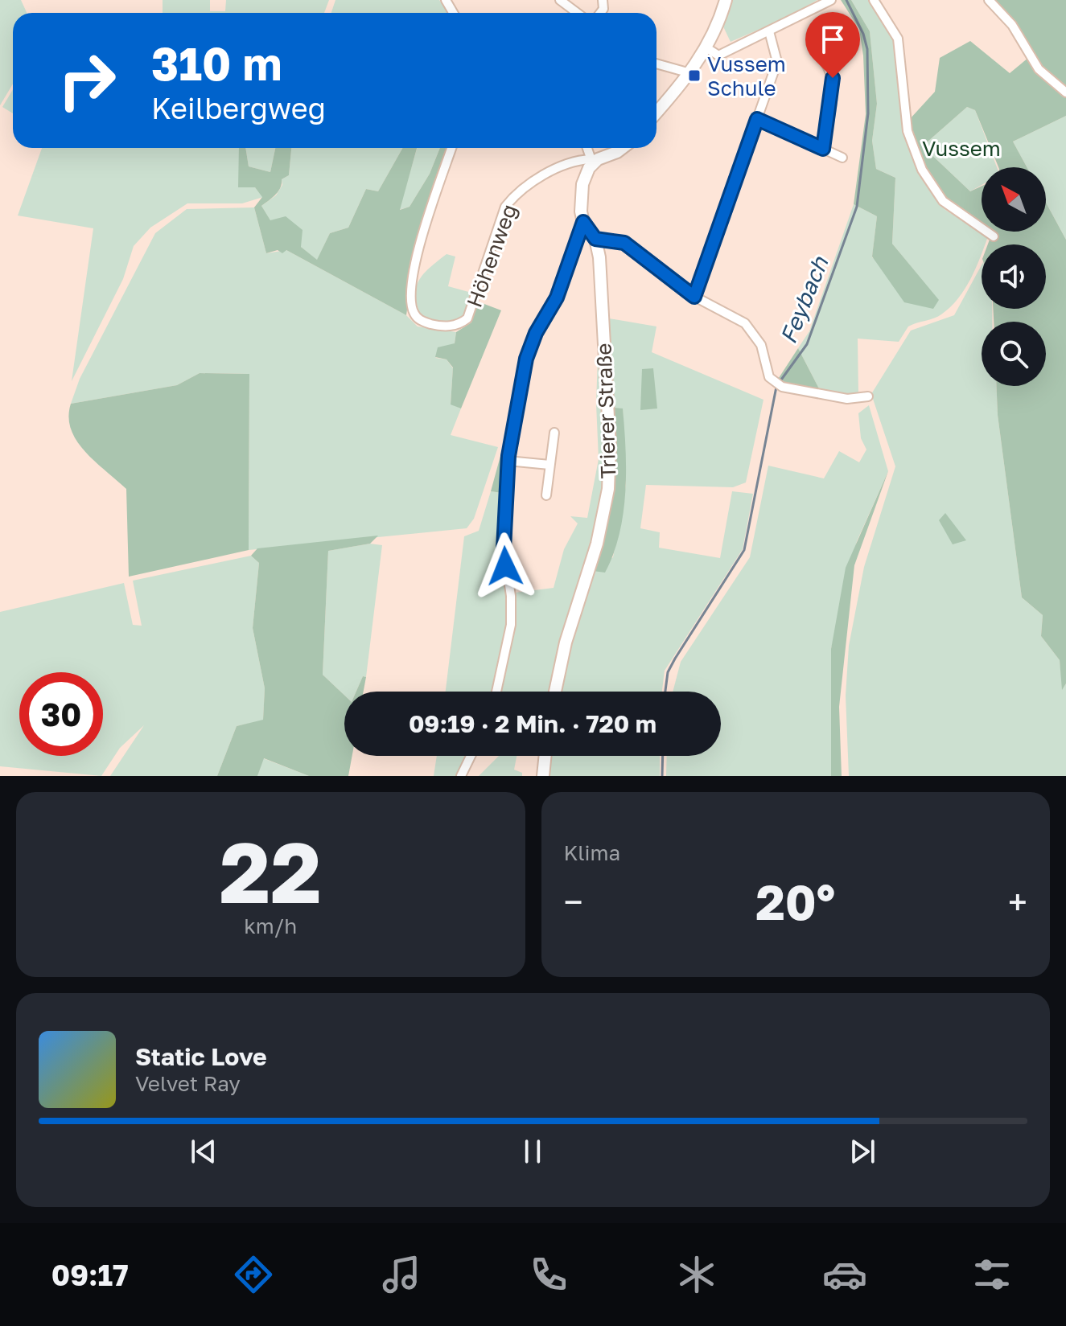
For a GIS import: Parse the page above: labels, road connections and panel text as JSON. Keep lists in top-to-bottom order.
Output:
{
  "streets": {
    "main road": ["Trierer Straße"],
    "street": ["Höhenweg"]
  },
  "water": ["Feybach"],
  "parks": ["Vussem"],
  "places": {
    "transit": ["Vussem Schule"]
  },
  "north": "top left",
  "page": {
    "turn": ["310 m", "Keilbergweg"],
    "limit": "30",
    "trip": "09:19 · 2 Min. · 720 m",
    "tile": [
      ["22", "km/h"],
      "Klima"
    ],
    "heat": ["−", "20°", "+"],
    "song": ["Static Love", "Velvet Ray"],
    "tabs": "09:17"
  }
}
